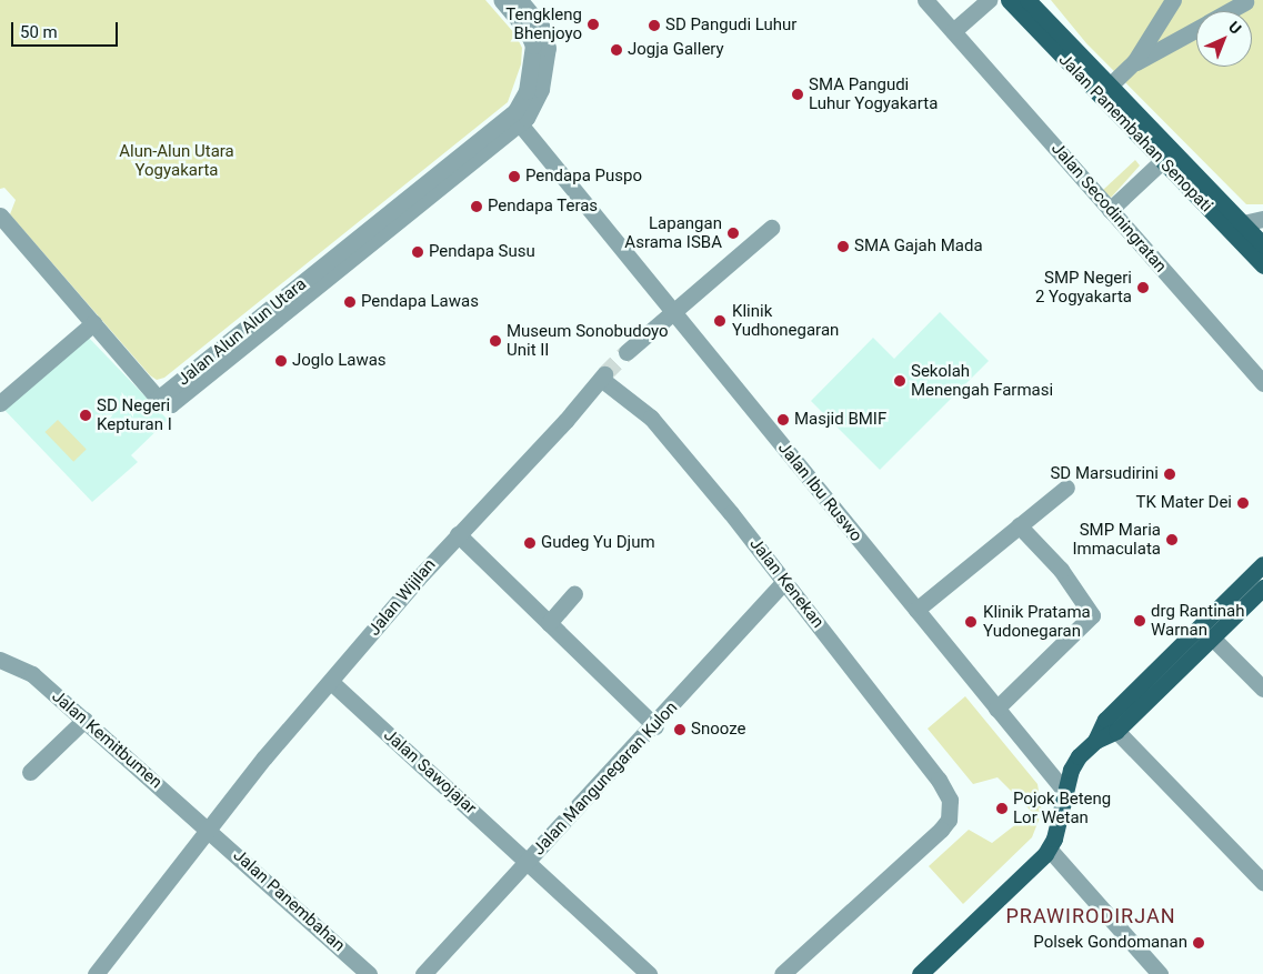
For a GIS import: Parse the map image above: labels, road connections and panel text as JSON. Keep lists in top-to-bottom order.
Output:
{
  "streets": {
    "main road": ["Jalan Panembahan Senopati"],
    "street": [
      "Jalan Secodiningratan",
      "Jalan Alun Alun Utara",
      "Jalan Ibu Ruswo",
      "Jalan Kenekan",
      "Jalan Wijilan",
      "Jalan Kemitbumen",
      "Jalan Sawojajar",
      "Jalan Mangunegaran Kulon",
      "Jalan Panembahan"
    ]
  },
  "crossings": [
    ["Jalan Alun Alun Utara", "Jalan Ibu Ruswo"],
    ["Jalan Kenekan", "Jalan Wijilan"],
    ["Jalan Kenekan", "Jalan Mangunegaran Kulon"],
    ["Jalan Wijilan", "Jalan Kemitbumen"],
    ["Jalan Wijilan", "Jalan Sawojajar"],
    ["Jalan Wijilan", "Jalan Panembahan"],
    ["Jalan Kemitbumen", "Jalan Panembahan"],
    ["Jalan Sawojajar", "Jalan Mangunegaran Kulon"]
  ],
  "districts": ["PRAWIRODIRJAN"],
  "parks": ["Alun-Alun Utara Yogyakarta"],
  "places": [
    "Tengkleng Bhenjoyo",
    "SD Pangudi Luhur",
    "Jogja Gallery",
    "SMA Pangudi Luhur Yogyakarta",
    "Pendapa Puspo",
    "Pendapa Teras",
    "Lapangan Asrama ISBA",
    "SMA Gajah Mada",
    "Pendapa Susu",
    "SMP Negeri 2 Yogyakarta",
    "Pendapa Lawas",
    "Klinik Yudhonegaran",
    "Museum Sonobudoyo Unit II",
    "Joglo Lawas",
    "Sekolah Menengah Farmasi",
    "SD Negeri Kepturan I",
    "Masjid BMIF",
    "SD Marsudirini",
    "TK Mater Dei",
    "SMP Maria Immaculata",
    "Gudeg Yu Djum",
    "drg Rantinah Warnan",
    "Klinik Pratama Yudonegaran",
    "Snooze",
    "Pojok Beteng Lor Wetan",
    "Polsek Gondomanan"
  ],
  "scale_bar": "50 m",
  "north": "top right"
}
